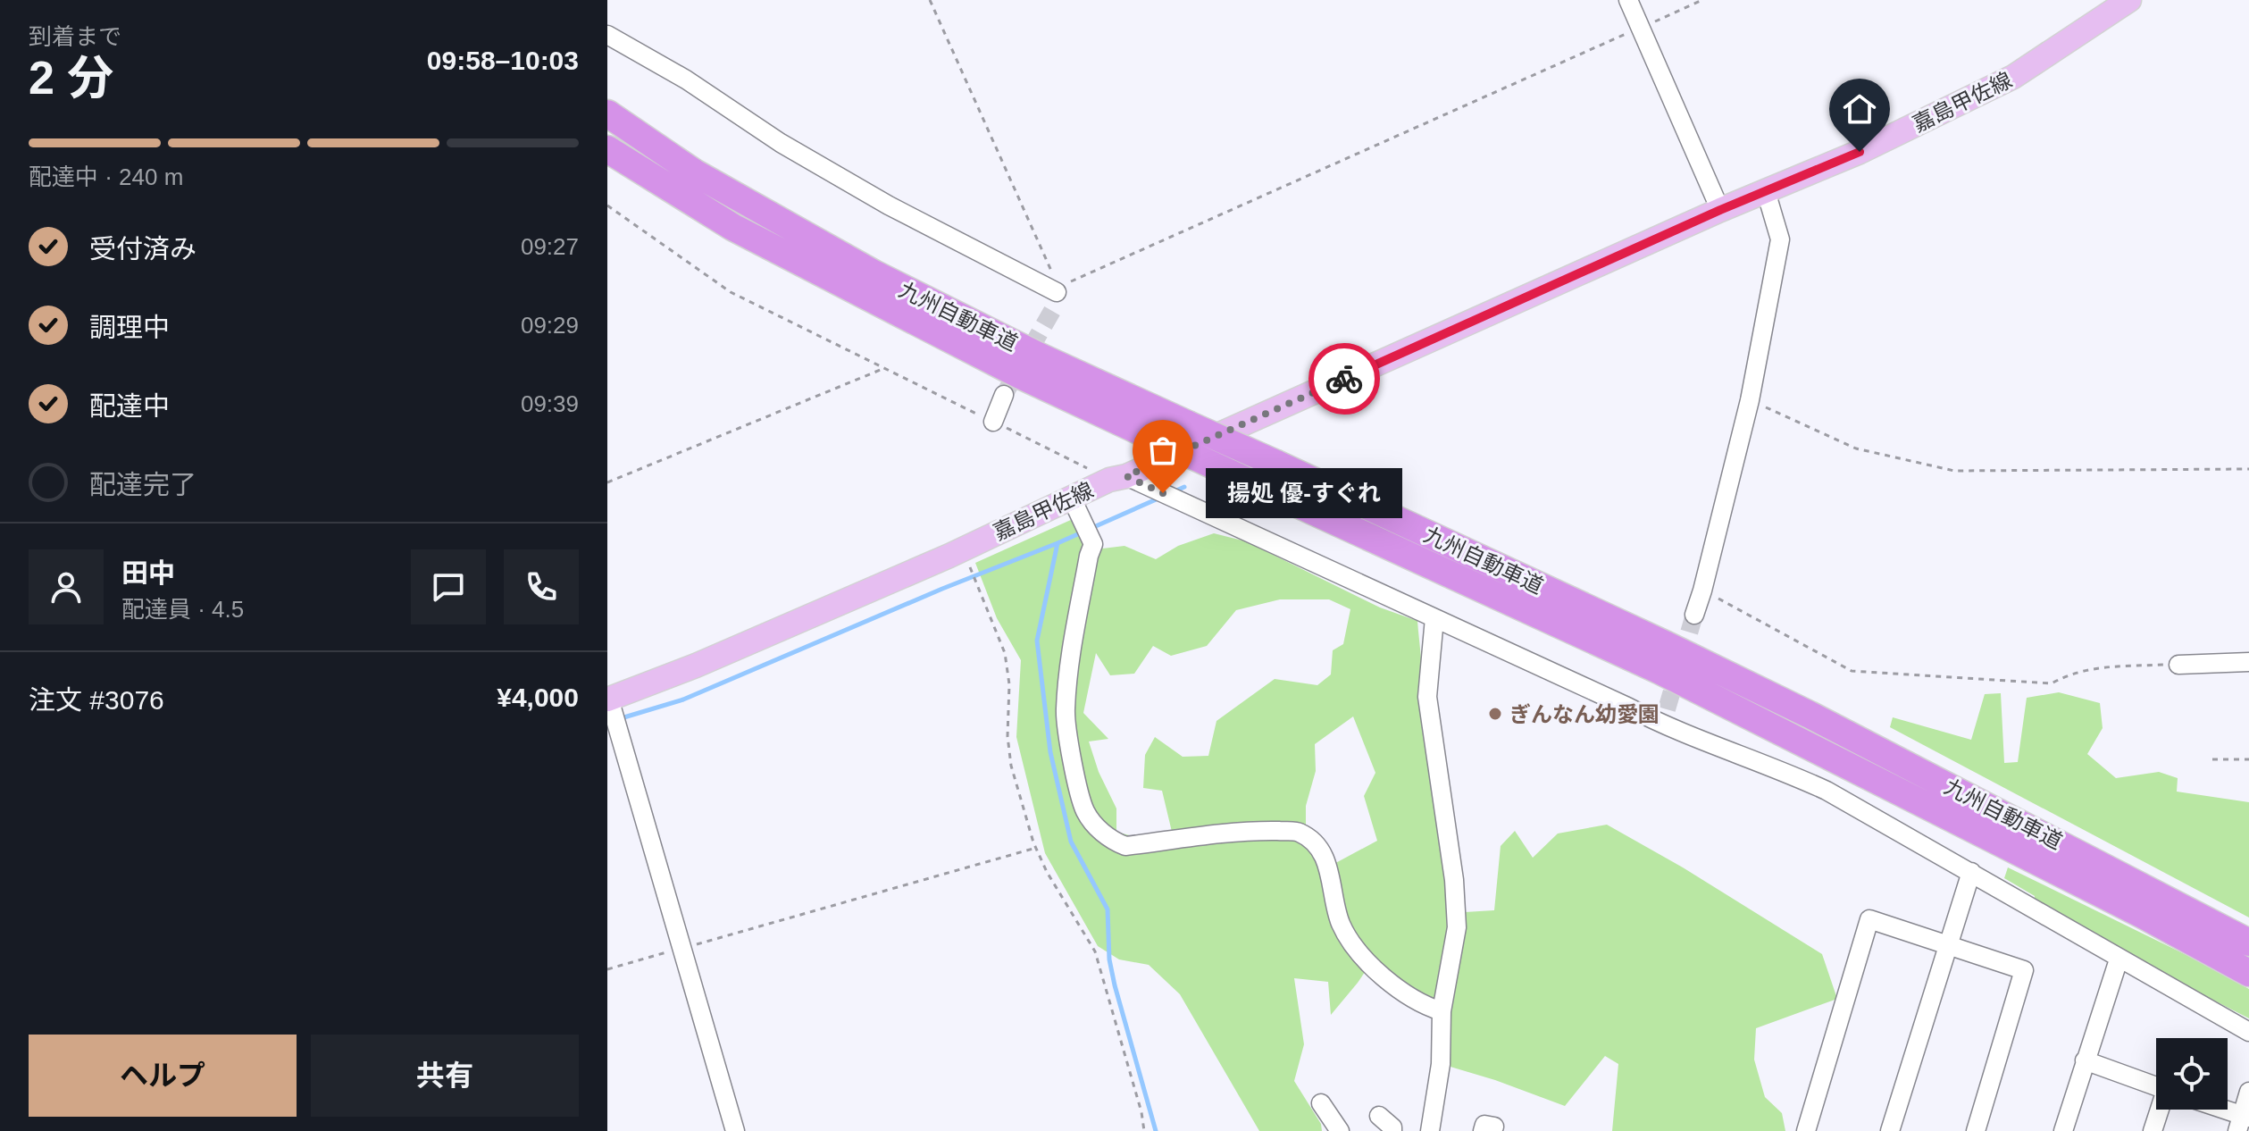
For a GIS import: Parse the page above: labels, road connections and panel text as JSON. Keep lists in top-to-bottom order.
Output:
{
  "streets": {
    "highway": ["九州自動車道"],
    "main road": ["嘉島甲佐線"]
  },
  "places": ["揚処 優-すぐれ", "ぎんなん幼愛園"],
  "page": {
    "heading": ["2 分", "到着まで", "09:58–10:03"],
    "panel": [
      "田中",
      "配達員 · 4.5",
      "注文 #3076",
      "¥4,000"
    ],
    "bar": "配達中 · 240 m",
    "list": [
      ["受付済み", "09:27"],
      ["調理中", "09:29"],
      ["配達中", "09:39"],
      "配達完了"
    ],
    "bubble": "揚処 優-すぐれ",
    "buttons": ["ヘルプ", "共有"]
  }
}
